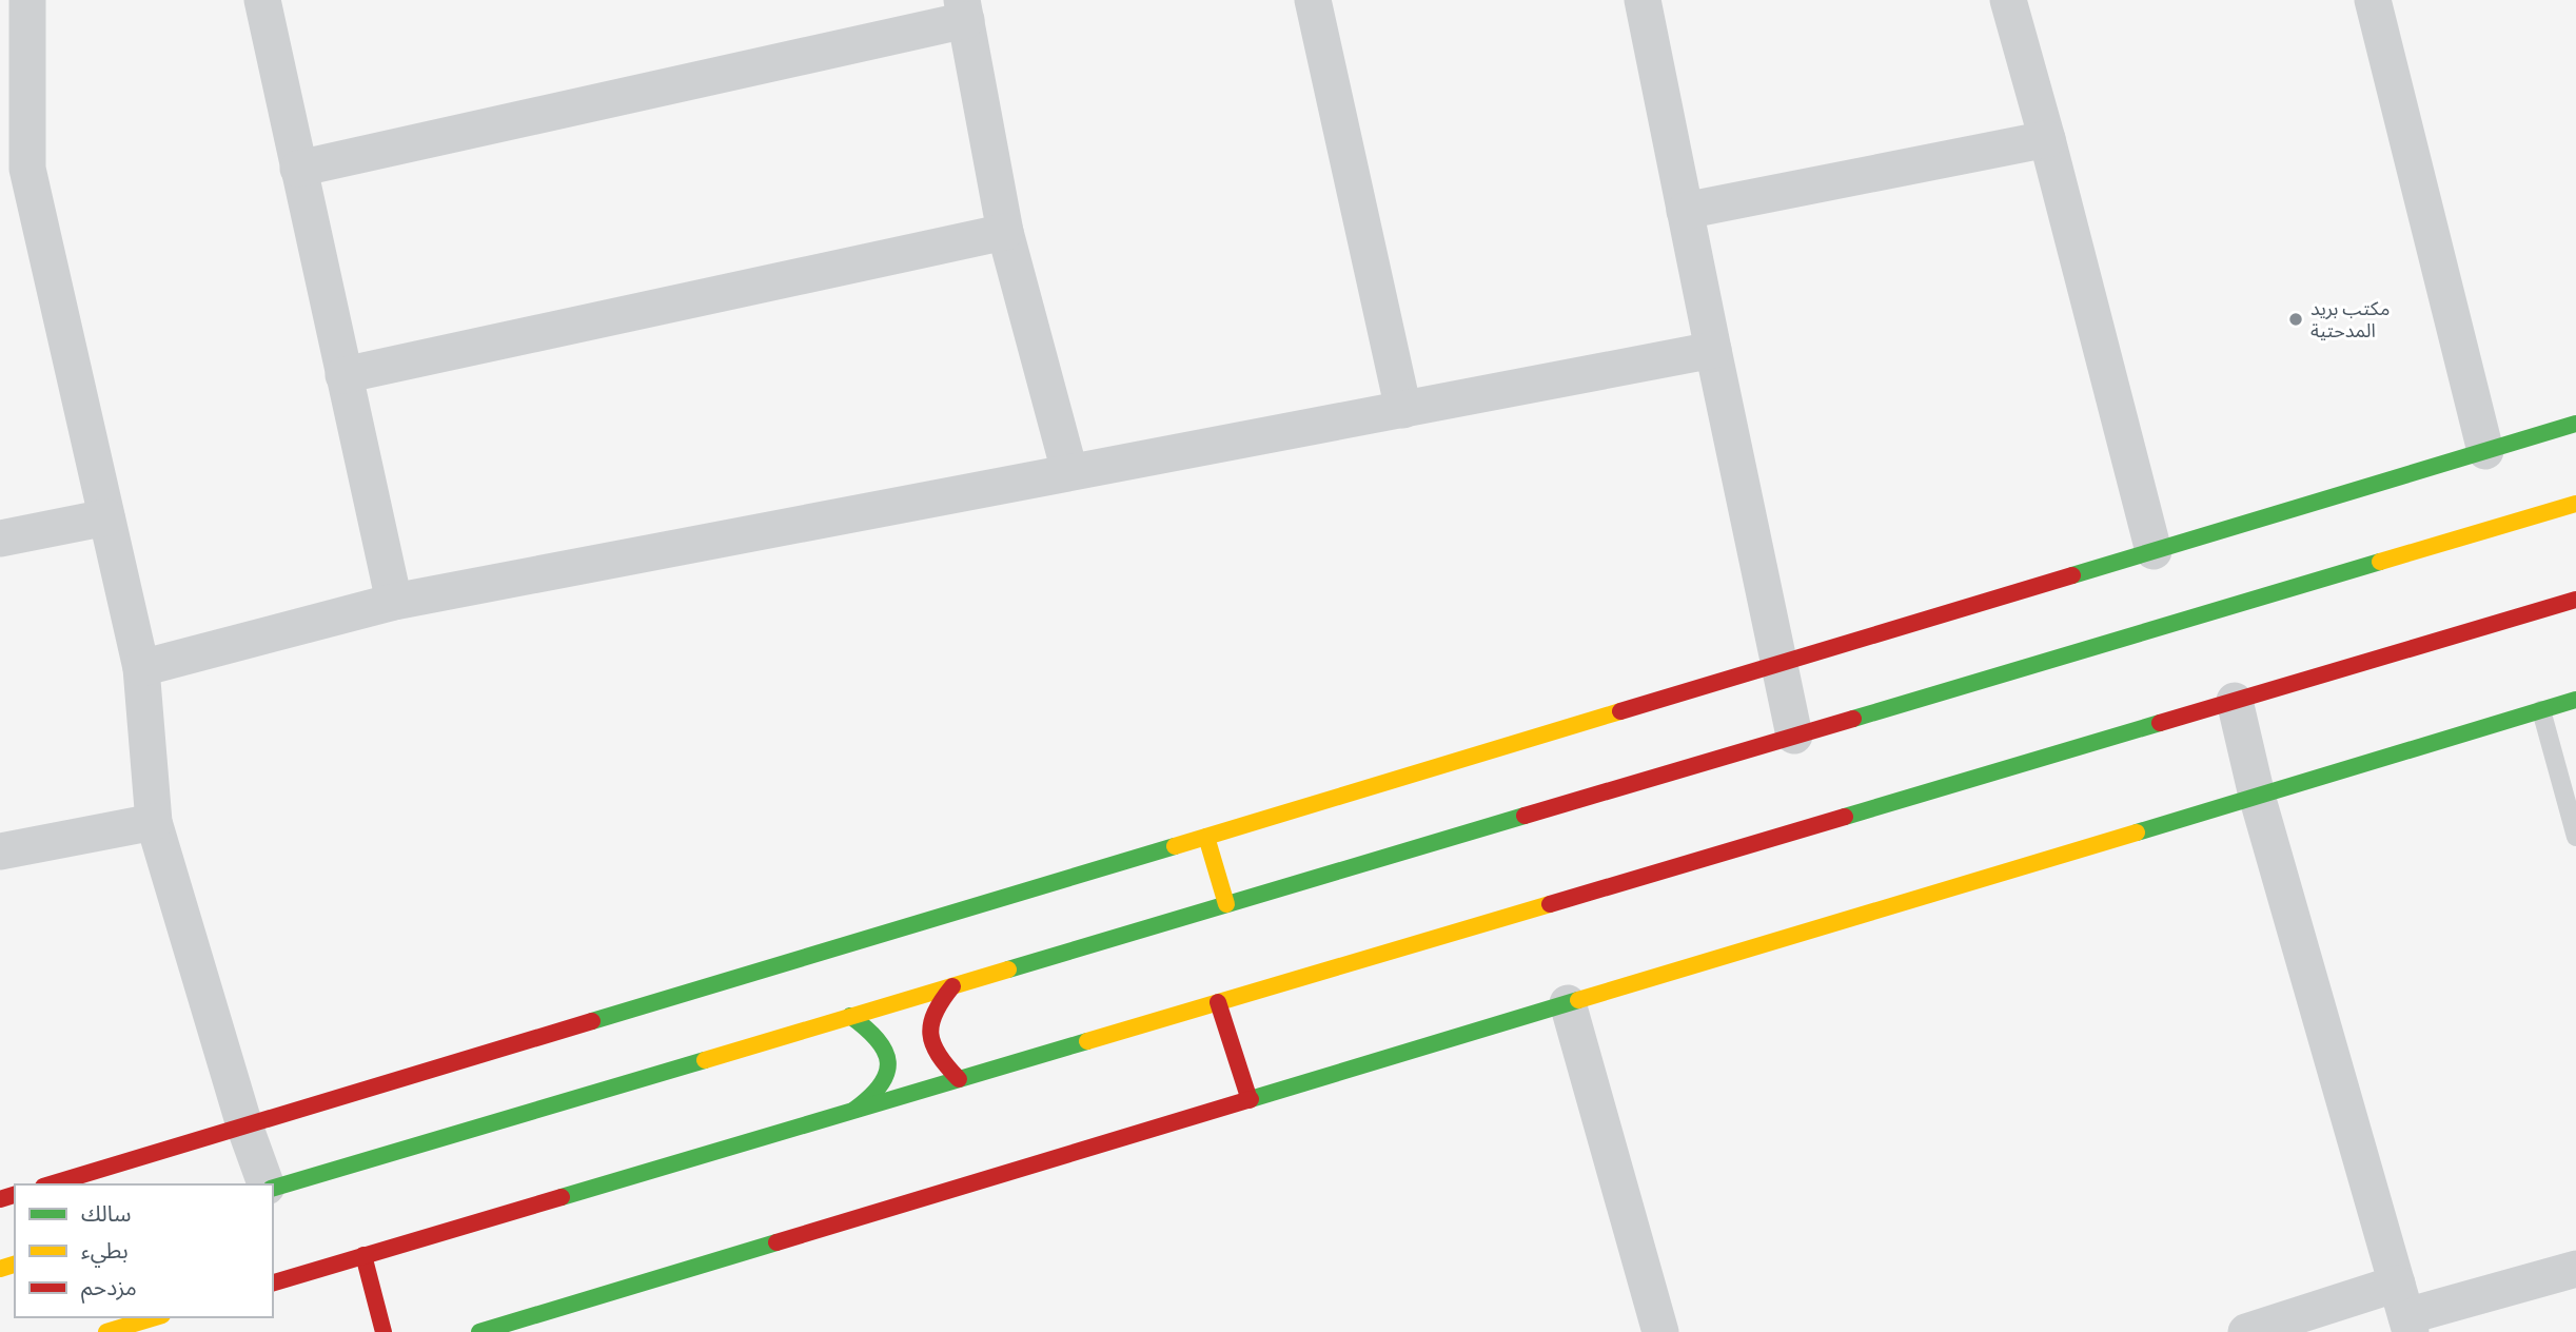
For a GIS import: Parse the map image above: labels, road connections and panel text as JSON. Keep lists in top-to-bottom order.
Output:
{
  "places": ["مكتب بريد المدحتية"],
  "legend": ["سالك", "بطيء", "مزدحم"]
}
